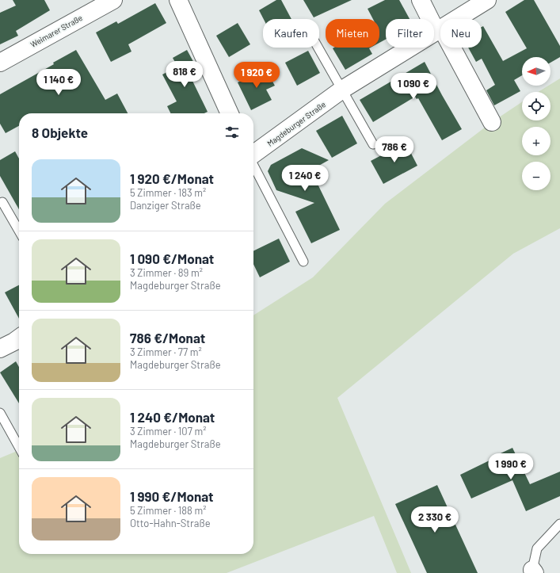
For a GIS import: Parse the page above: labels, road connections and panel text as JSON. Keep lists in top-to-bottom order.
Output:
{
  "streets": {
    "street": ["Weimarer Straße", "Magdeburger Straße"]
  },
  "north": "left",
  "page": {
    "chip": [
      "Kaufen",
      "Mieten",
      "Filter",
      "Neu"
    ],
    "map_buttons": ["+", "−"],
    "price": [
      "818 €",
      "1 920 €",
      "1 140 €",
      "1 090 €",
      "786 €",
      "1 240 €",
      "1 990 €",
      "2 330 €"
    ],
    "heading": "8 Objekte",
    "list": [
      {
        "name": "1 920 €/Monat",
        "note": "5 Zimmer · 183 m² · Danziger Straße"
      },
      {
        "name": "1 090 €/Monat",
        "note": "3 Zimmer · 89 m² · Magdeburger Straße"
      },
      {
        "name": "786 €/Monat",
        "note": "3 Zimmer · 77 m² · Magdeburger Straße"
      },
      {
        "name": "1 240 €/Monat",
        "note": "3 Zimmer · 107 m² · Magdeburger Straße"
      },
      {
        "name": "1 990 €/Monat",
        "note": "5 Zimmer · 188 m² · Otto-Hahn-Straße"
      }
    ]
  }
}
